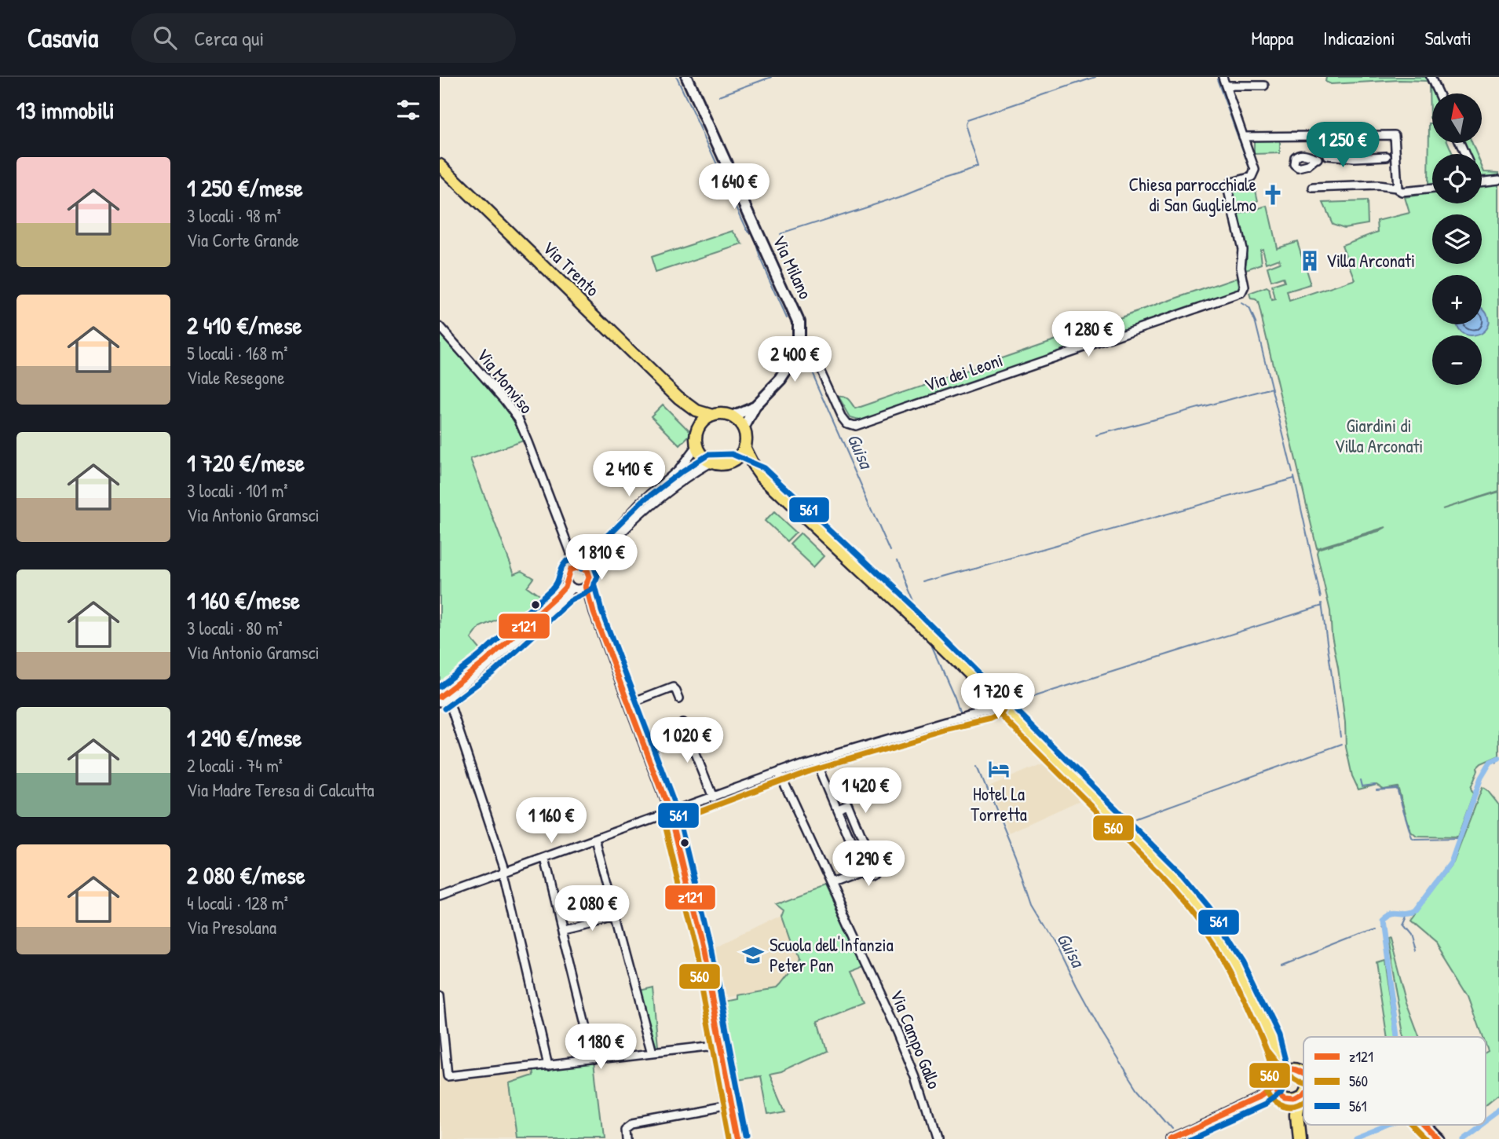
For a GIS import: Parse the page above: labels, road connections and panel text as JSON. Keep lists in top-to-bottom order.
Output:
{
  "streets": {
    "main road": ["Via Trento"],
    "street": [
      "Via Milano",
      "Via dei Leoni",
      "Via Monviso",
      "Via Campo Gallo"
    ]
  },
  "crossings": [
    ["Via Milano", "Via dei Leoni"]
  ],
  "water": ["Guisa"],
  "parks": ["Giardini di Villa Arconati"],
  "places": {
    "church": ["Chiesa parrocchiale di San Guglielmo"],
    "building": ["Villa Arconati"],
    "hotel": ["Hotel La Torretta"],
    "school or university": ["Scuola dell'Infanzia Peter Pan"]
  },
  "lines": ["transit line 561", "transit line z121", "transit line 560"],
  "legend": ["z121", "560", "561"],
  "north": "top",
  "page": {
    "header": "Casavia",
    "search": "Cerca qui",
    "nav": ["Mappa", "Indicazioni", "Salvati"],
    "heading": "13 immobili",
    "map_buttons": ["+", "−"],
    "price": [
      "1 250 €",
      "1 640 €",
      "1 280 €",
      "2 400 €",
      "2 410 €",
      "1 810 €",
      "1 720 €",
      "1 020 €",
      "1 420 €",
      "1 160 €",
      "1 290 €",
      "2 080 €",
      "1 180 €"
    ],
    "list": [
      {
        "name": "1 250 €/mese",
        "note": "3 locali · 98 m² · Via Corte Grande"
      },
      {
        "name": "2 410 €/mese",
        "note": "5 locali · 168 m² · Viale Resegone"
      },
      {
        "name": "1 720 €/mese",
        "note": "3 locali · 101 m² · Via Antonio Gramsci"
      },
      {
        "name": "1 160 €/mese",
        "note": "3 locali · 80 m² · Via Antonio Gramsci"
      },
      {
        "name": "1 290 €/mese",
        "note": "2 locali · 74 m² · Via Madre Teresa di Calcutta"
      },
      {
        "name": "2 080 €/mese",
        "note": "4 locali · 128 m² · Via Presolana"
      }
    ]
  }
}
